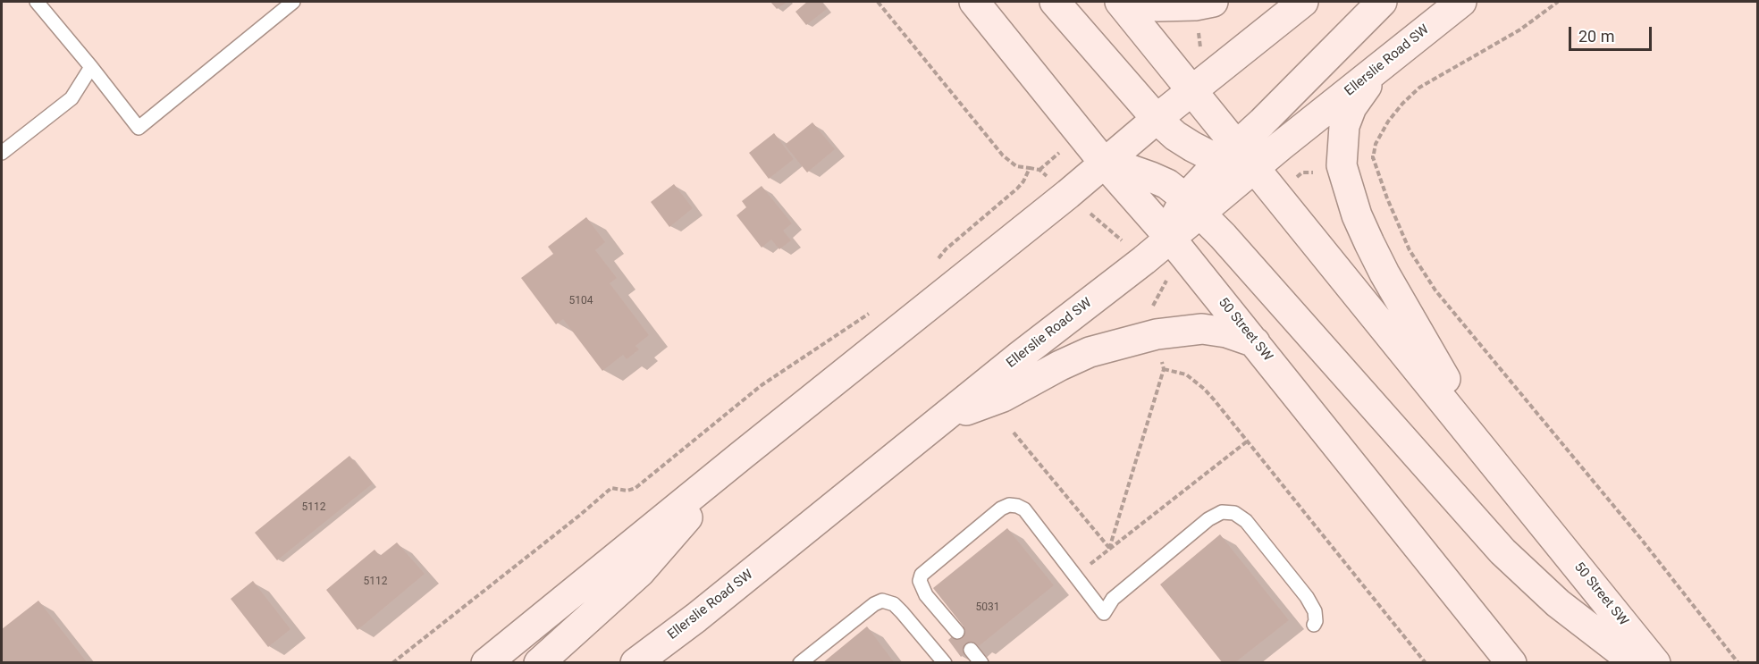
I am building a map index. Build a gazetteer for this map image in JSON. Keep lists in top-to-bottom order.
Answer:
{
  "streets": {
    "main road": ["Ellerslie Road SW", "50 Street SW"]
  },
  "crossings": [
    ["Ellerslie Road SW", "50 Street SW"]
  ],
  "house_numbers": [
    "5104",
    "5112",
    "5112",
    "5031"
  ],
  "scale_bar": "20 m"
}
